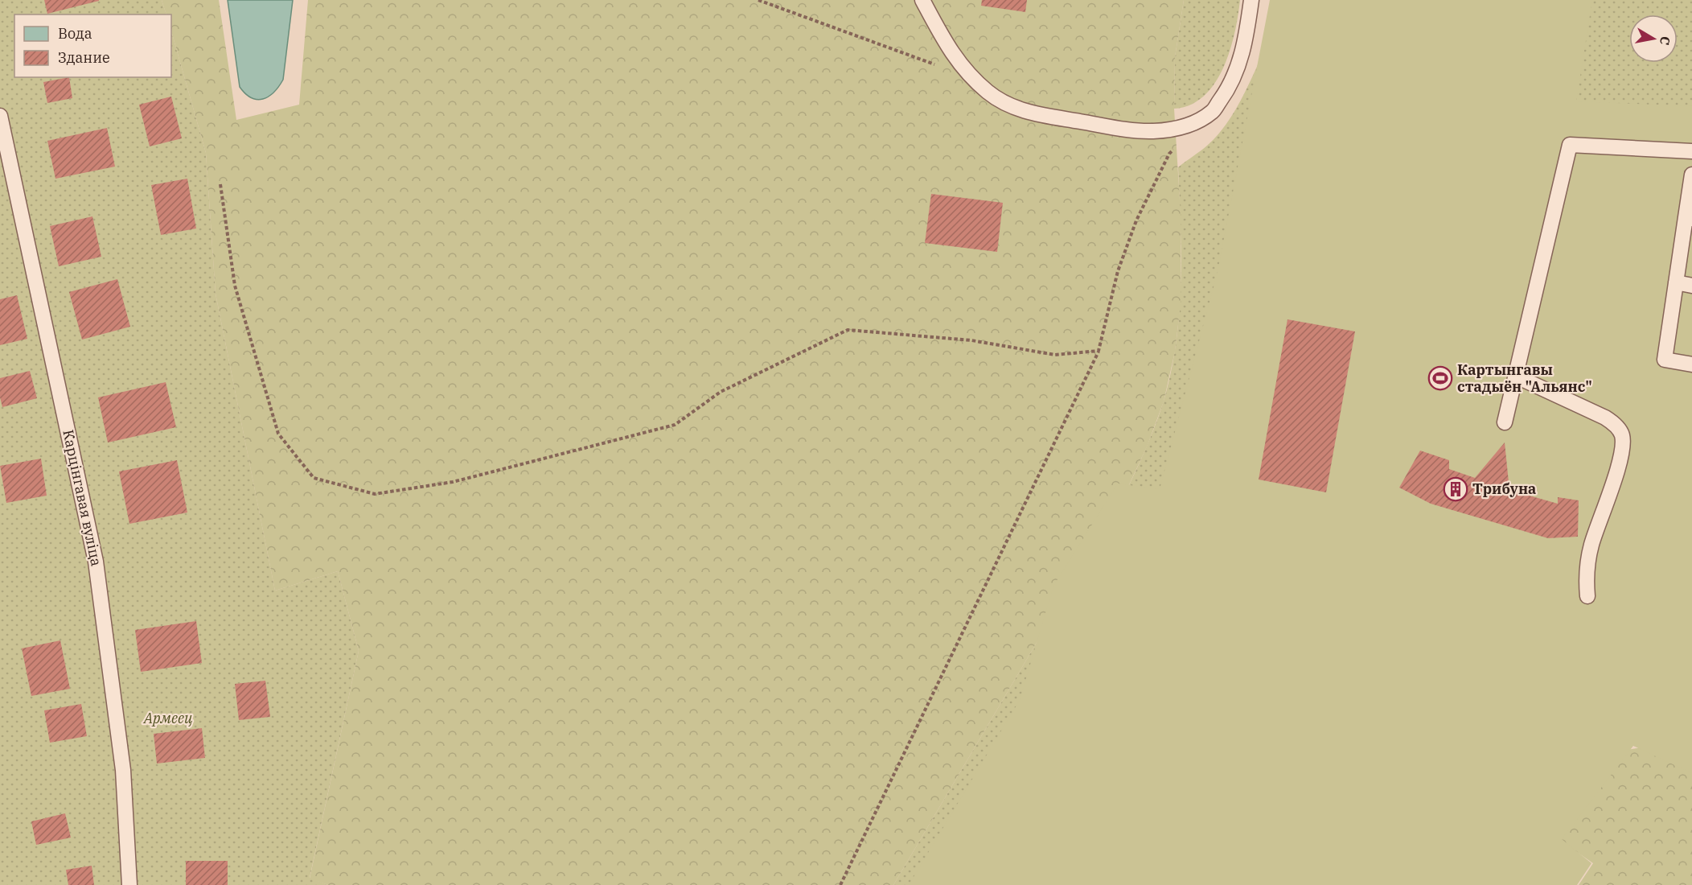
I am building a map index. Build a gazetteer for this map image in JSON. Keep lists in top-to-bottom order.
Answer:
{
  "streets": {
    "lane": ["Карцінгавая вуліца"]
  },
  "parks": ["Армеец"],
  "places": {
    "sports": ["Картынгавы стадыён \"Альянс\""],
    "building": ["Трибуна"]
  },
  "legend": ["Вода", "Здание"],
  "north": "right"
}
